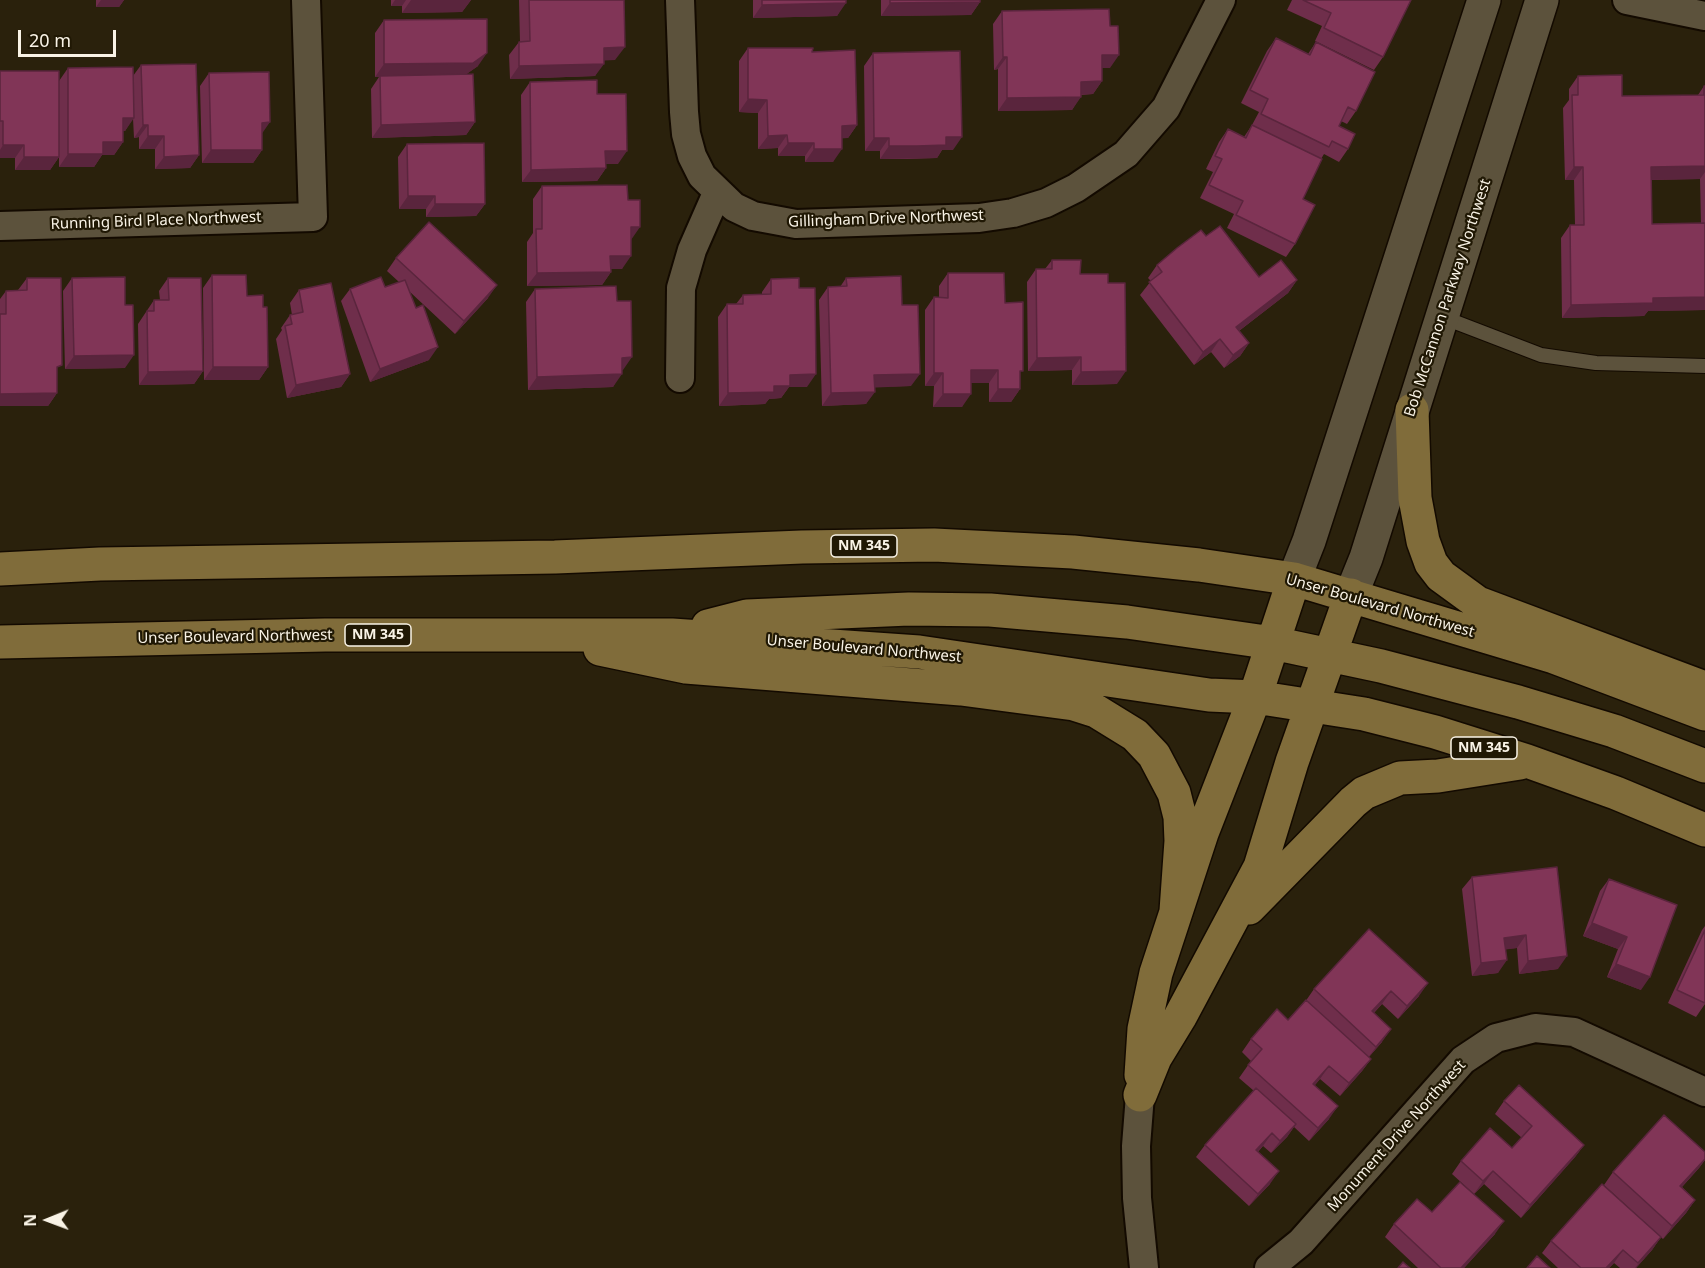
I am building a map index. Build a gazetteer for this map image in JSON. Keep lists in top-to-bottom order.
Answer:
{
  "streets": {
    "main road": ["NM 345", "Unser Boulevard Northwest"],
    "street": [
      "Gillingham Drive Northwest",
      "Running Bird Place Northwest",
      "Bob McCannon Parkway Northwest",
      "Monument Drive Northwest"
    ]
  },
  "crossings": [
    ["Bob McCannon Parkway Northwest", "Unser Boulevard Northwest"]
  ],
  "scale_bar": "20 m",
  "north": "left"
}
